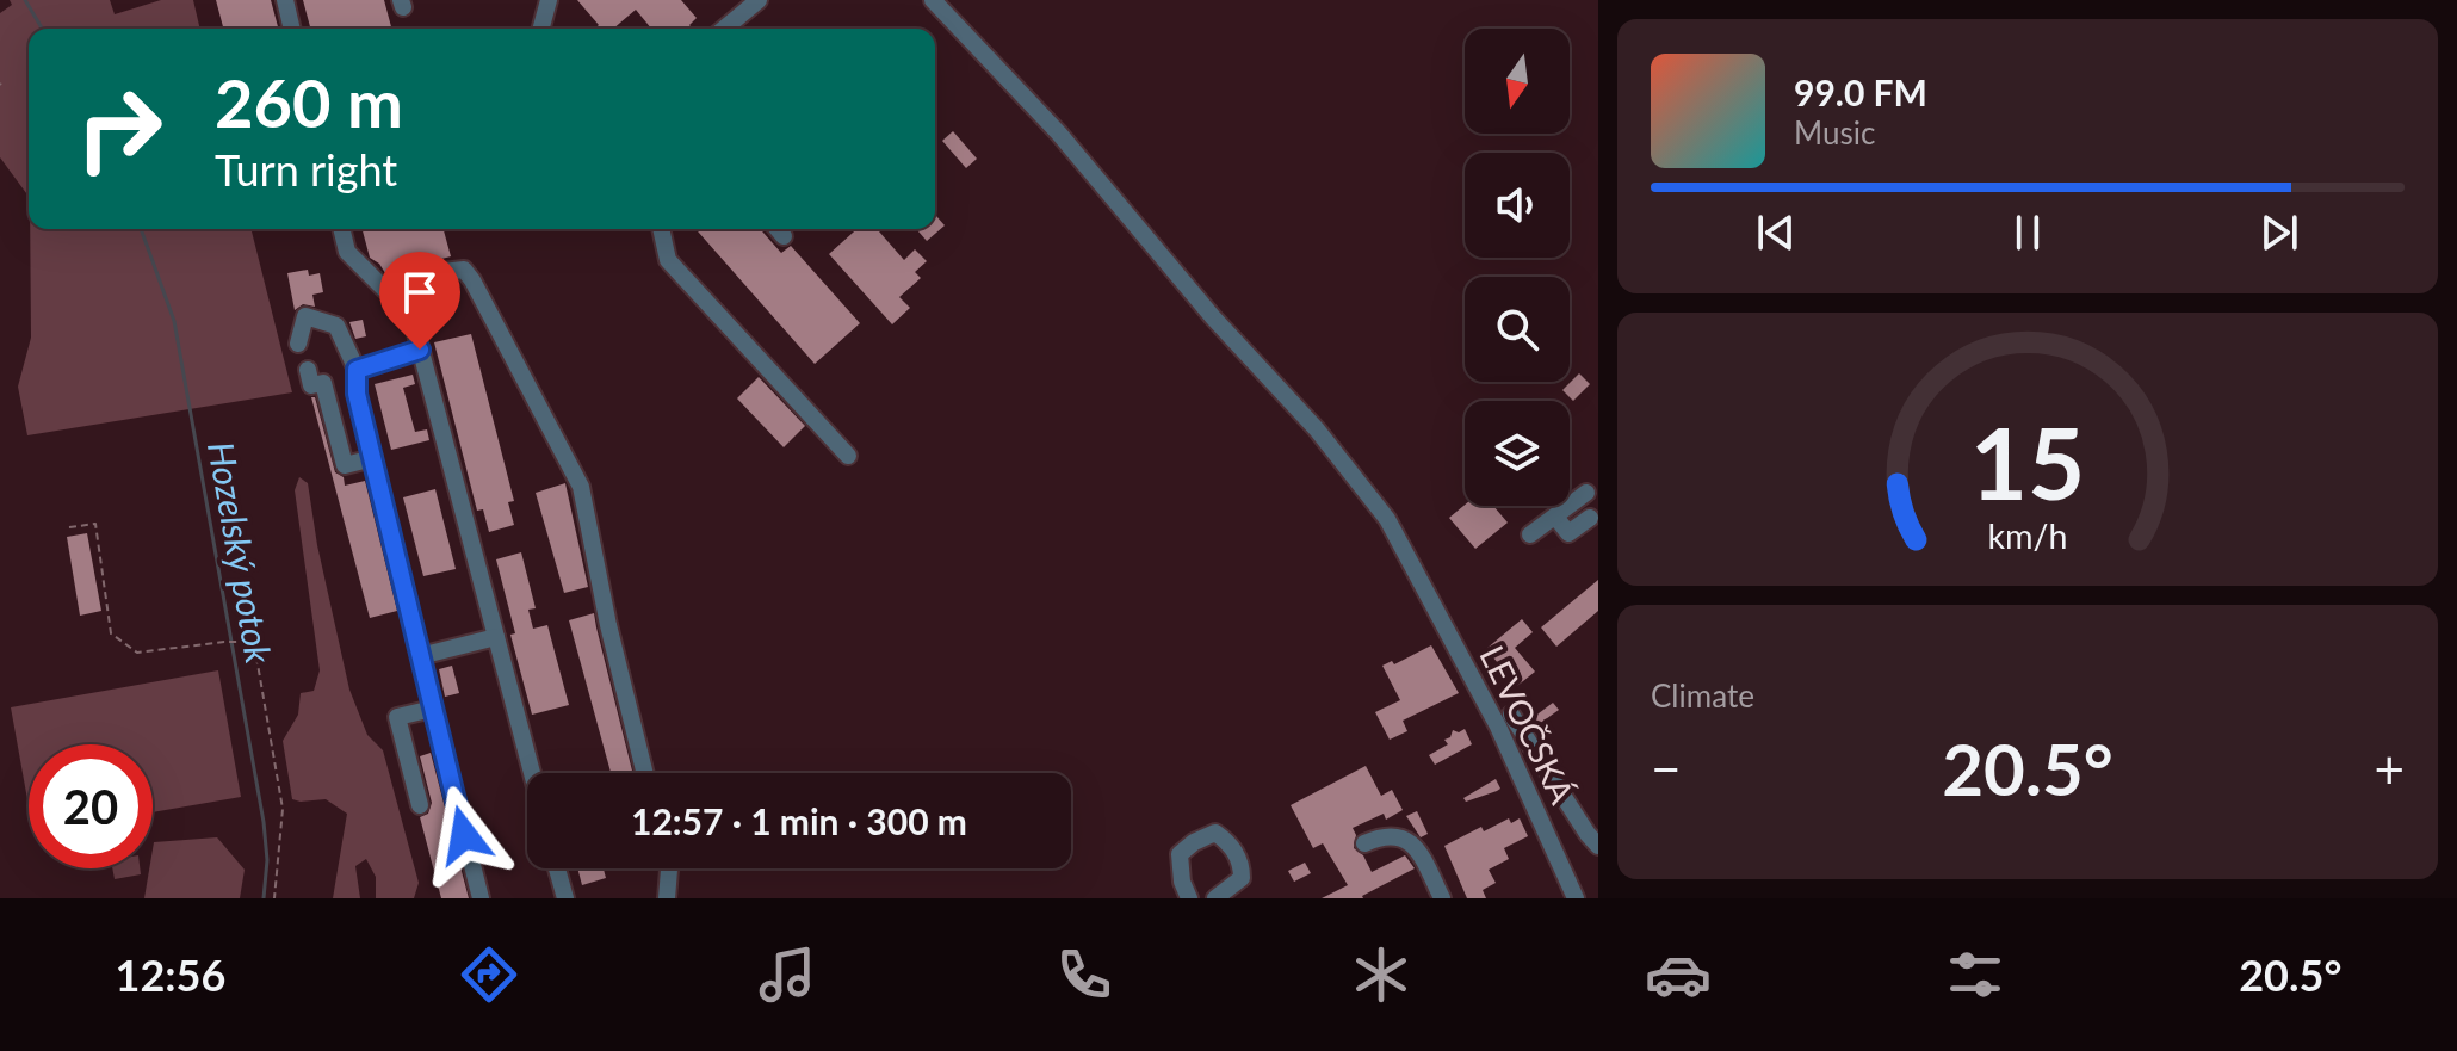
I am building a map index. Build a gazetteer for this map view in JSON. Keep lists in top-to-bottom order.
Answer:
{
  "streets": {
    "street": ["LEVOČSKÁ"]
  },
  "water": ["Hozelský potok"],
  "north": "bottom",
  "page": {
    "turn": ["260 m", "Turn right"],
    "song": ["99.0 FM", "Music"],
    "tile": "Climate",
    "heat": ["−", "20.5°", "+"],
    "limit": "20",
    "trip": "12:57 · 1 min · 300 m",
    "tabs": ["12:56", "20.5°"],
    "gauge": ["15", "km/h"]
  }
}
